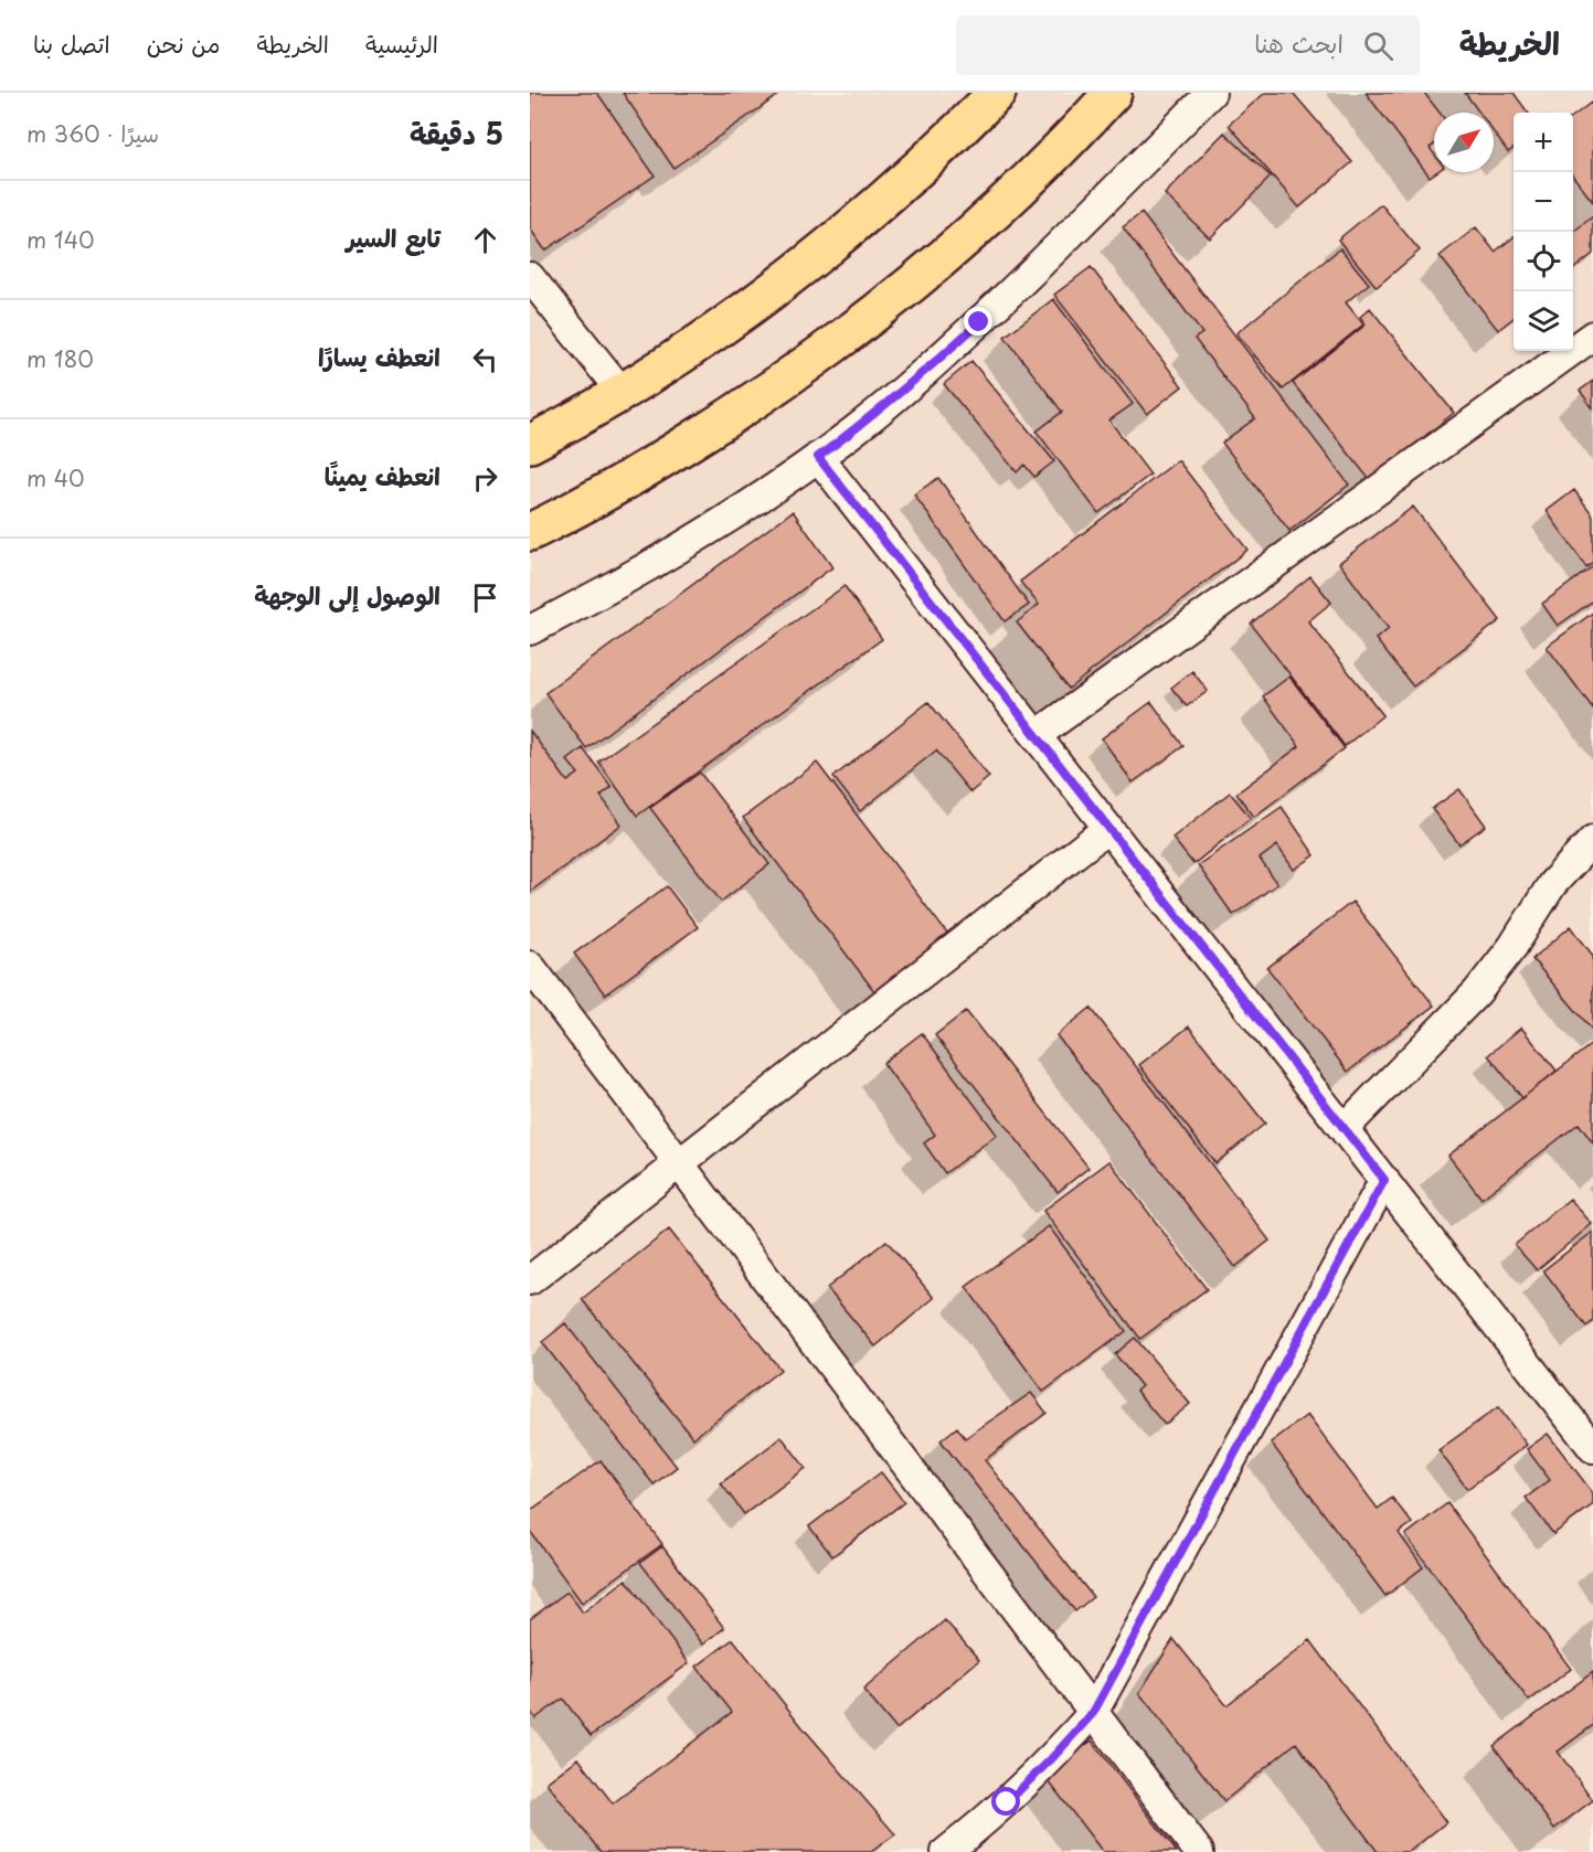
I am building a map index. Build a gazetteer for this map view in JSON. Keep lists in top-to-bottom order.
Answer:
{
  "north": "top right",
  "page": {
    "header": "الخريطة",
    "search": "ابحث هنا",
    "nav": [
      "الرئيسية",
      "الخريطة",
      "من نحن",
      "اتصل بنا"
    ],
    "heading": ["5 دقيقة", "سيرًا · 360 m"],
    "map_buttons": ["+", "−"],
    "list": [
      ["تابع السير", "140 m"],
      ["انعطف يسارًا", "180 m"],
      ["انعطف يمينًا", "40 m"],
      "الوصول إلى الوجهة"
    ]
  }
}
